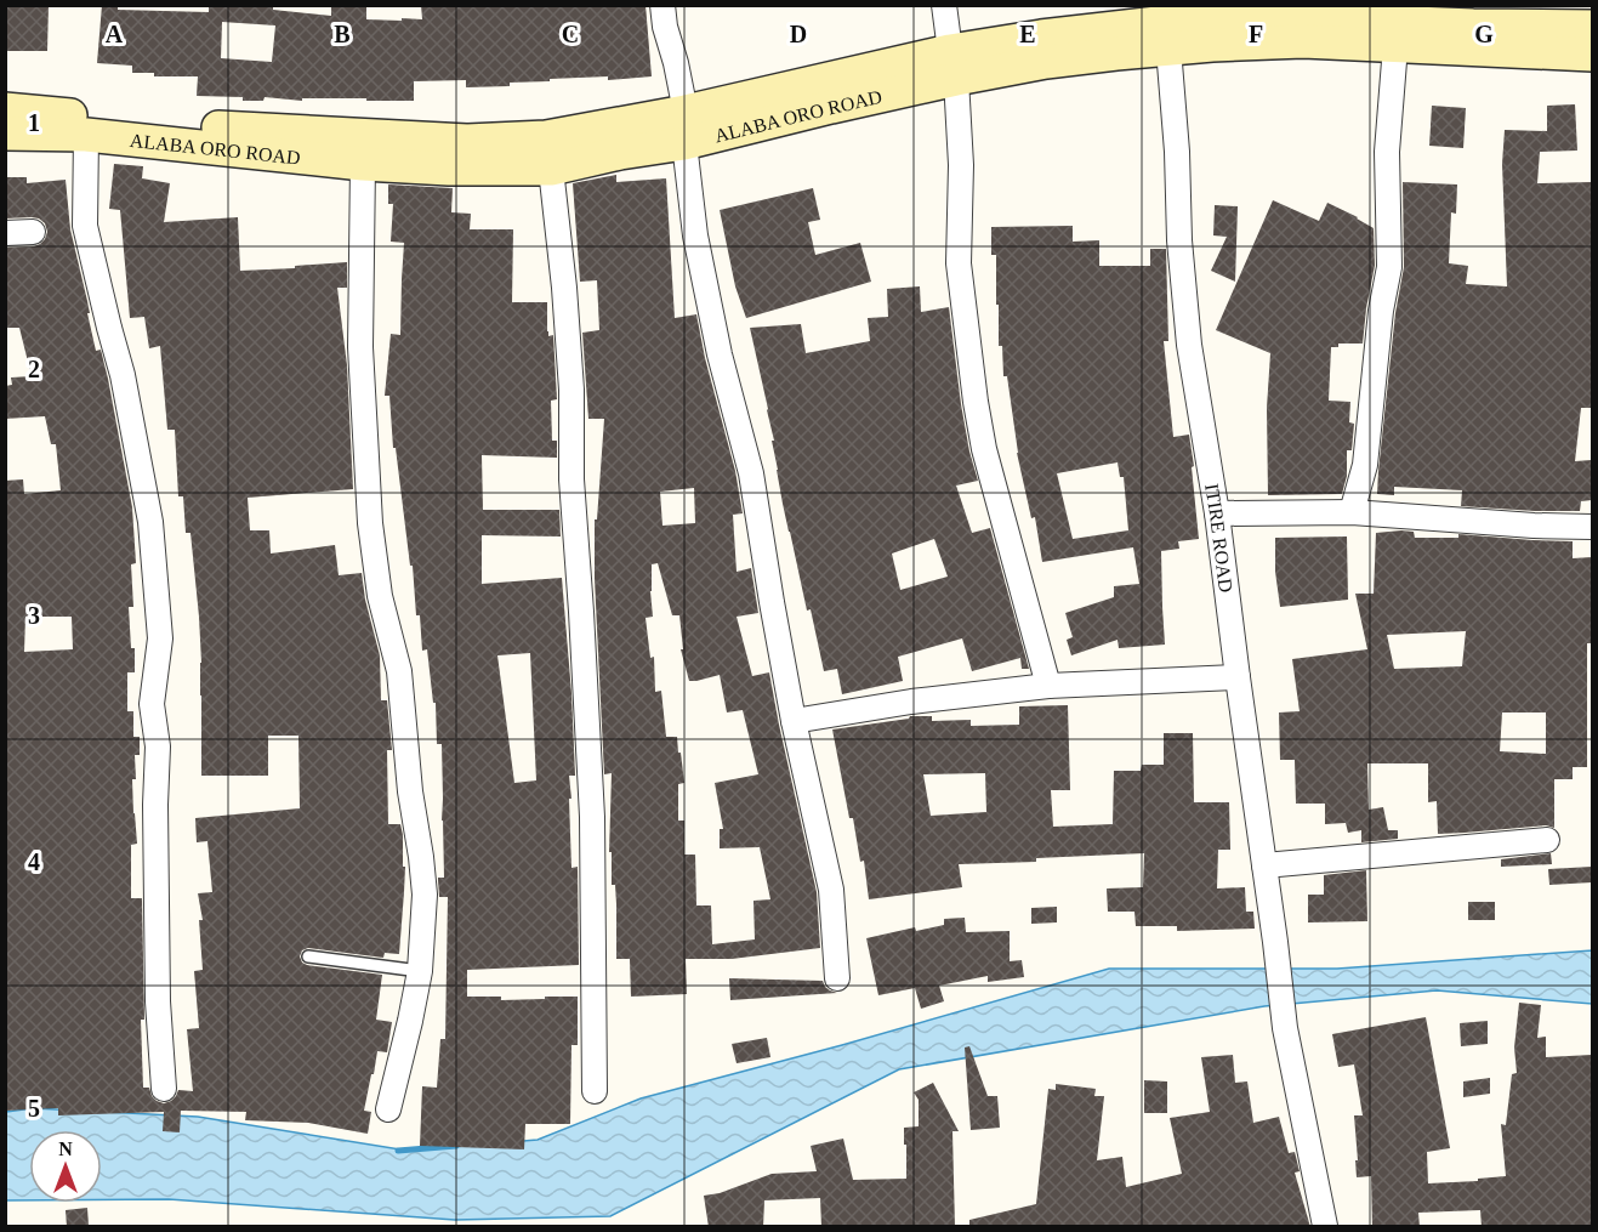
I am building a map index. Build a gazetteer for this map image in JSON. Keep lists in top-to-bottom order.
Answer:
{
  "streets": {
    "main road": ["ALABA ORO ROAD"],
    "street": ["ITIRE ROAD"]
  },
  "crossings": [
    ["ALABA ORO ROAD", "ITIRE ROAD"]
  ],
  "north": "top",
  "grid": {
    "columns": [
      "A",
      "B",
      "C",
      "D",
      "E",
      "F",
      "G"
    ],
    "rows": [
      "1",
      "2",
      "3",
      "4",
      "5"
    ]
  }
}
